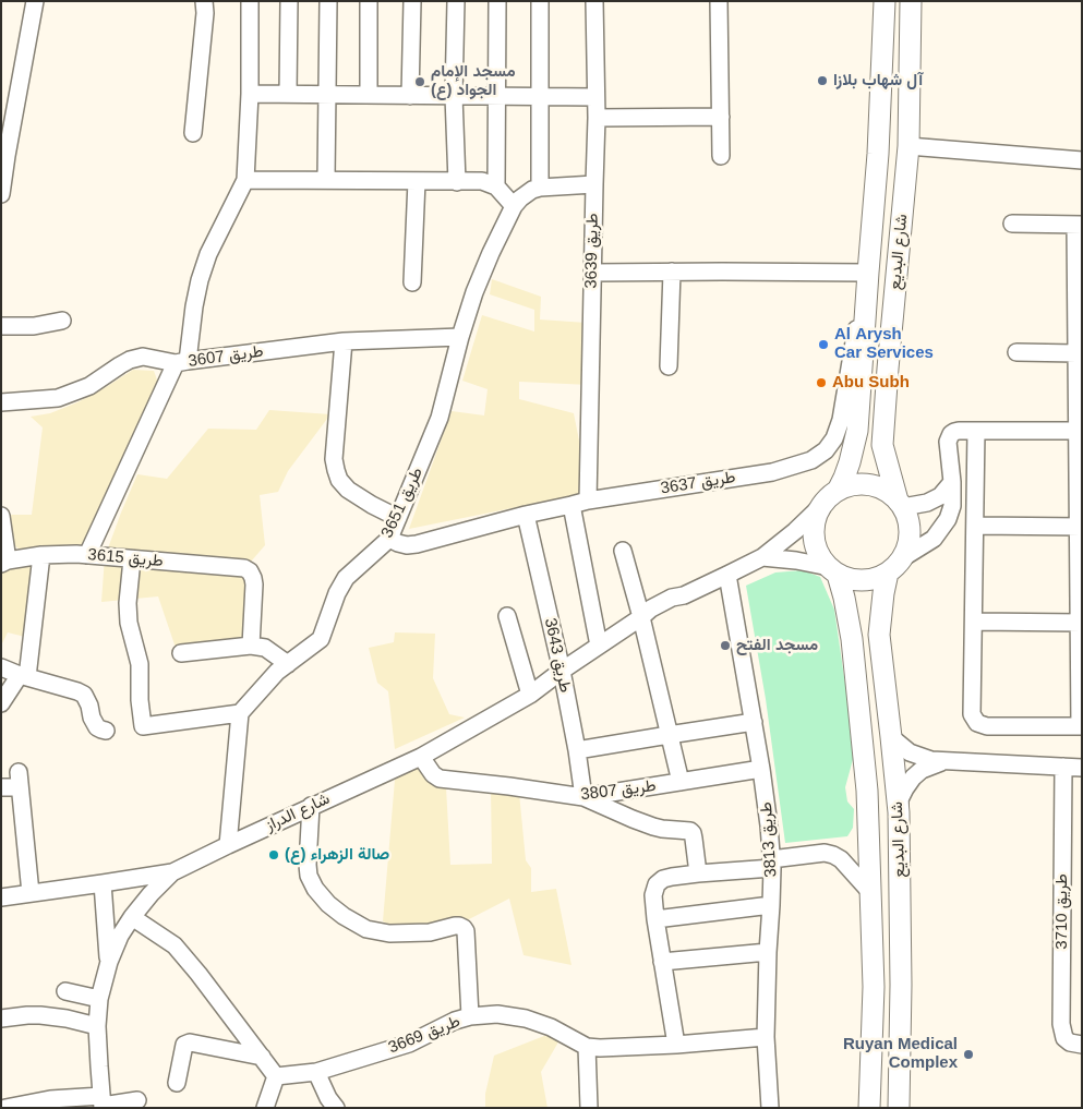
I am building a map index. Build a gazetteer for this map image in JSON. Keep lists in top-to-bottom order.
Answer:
{
  "streets": {
    "main road": ["شارع البديع"],
    "street": [
      "طريق 3639",
      "طريق 3607",
      "طريق 3637",
      "طريق 3651",
      "طريق 3615",
      "طريق 3643",
      "طريق 3807",
      "شارع الدراز",
      "طريق 3813",
      "طريق 3710",
      "طريق 3669"
    ]
  },
  "crossings": [
    ["طريق 3639", "طريق 3637"],
    ["طريق 3639", "طريق 3651"],
    ["طريق 3639", "شارع الدراز"],
    ["شارع البديع", "طريق 3637"],
    ["شارع البديع", "شارع الدراز"],
    ["طريق 3607", "طريق 3651"],
    ["طريق 3637", "طريق 3651"],
    ["طريق 3637", "طريق 3643"],
    ["طريق 3643", "طريق 3807"],
    ["طريق 3643", "شارع الدراز"],
    ["طريق 3807", "شارع الدراز"],
    ["طريق 3807", "طريق 3813"],
    ["شارع الدراز", "طريق 3813"],
    ["طريق 3813", "طريق 3669"]
  ],
  "places": [
    "آل شهاب بلازا",
    "مسجد الإمام الجواد (ع)",
    "Al Arysh Car Services",
    "Abu Subh",
    "مسجد الفتح",
    "(ع) صالة الزهراء",
    "Ruyan Medical Complex"
  ]
}
